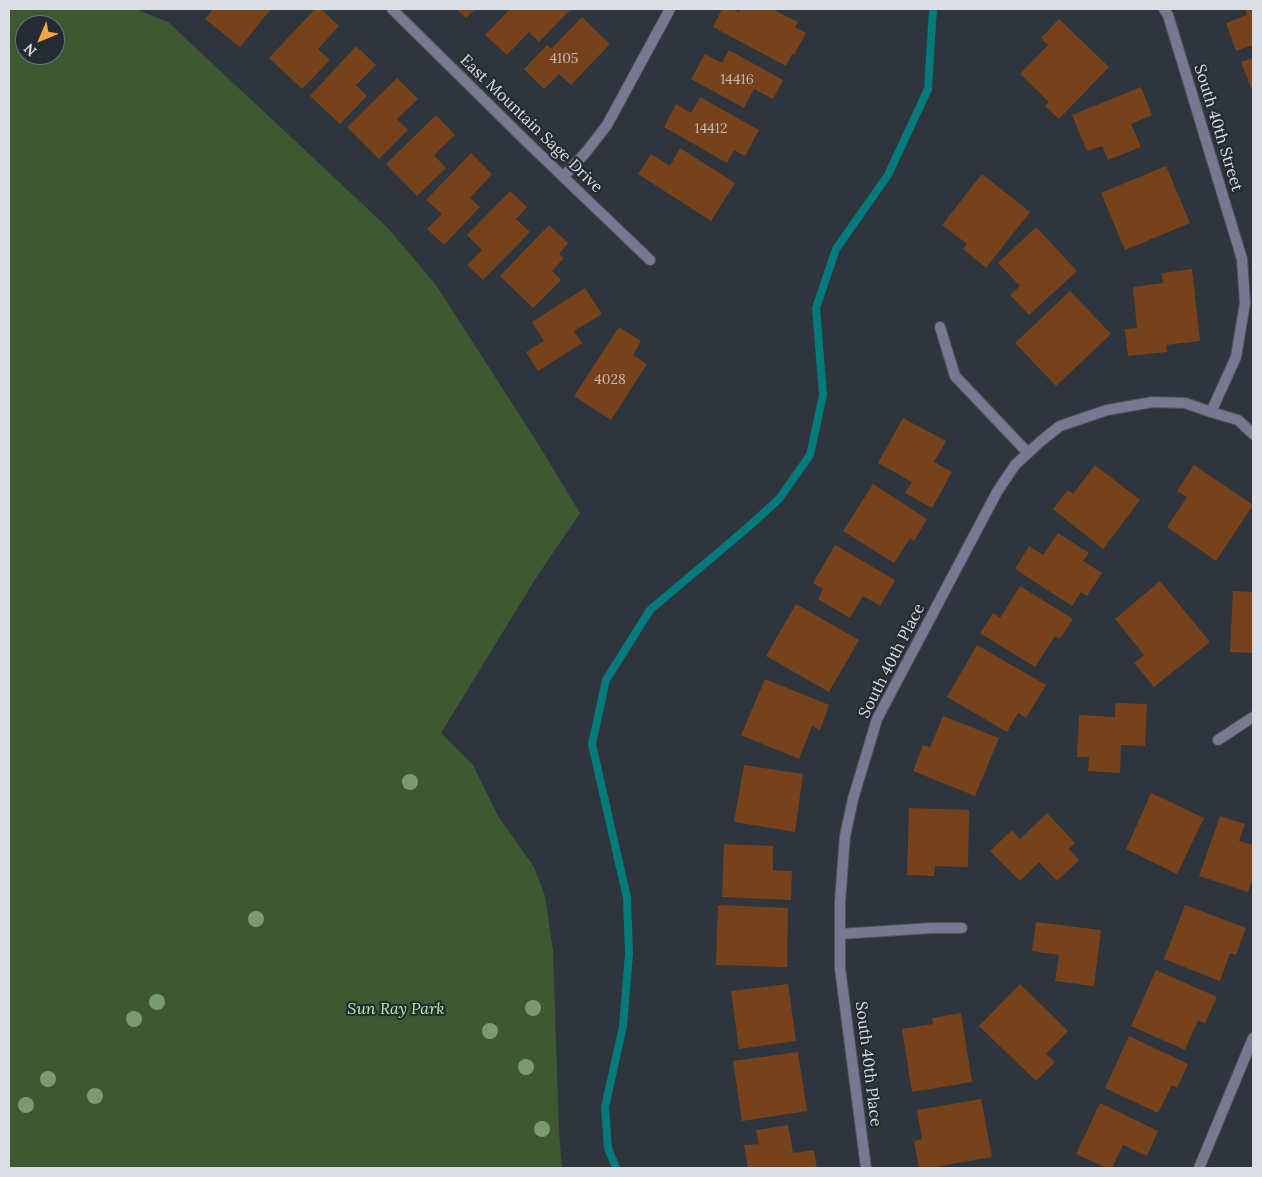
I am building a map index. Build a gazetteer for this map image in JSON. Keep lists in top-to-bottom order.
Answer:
{
  "streets": {
    "street": ["East Mountain Sage Drive", "South 40th Street", "South 40th Place"]
  },
  "crossings": [
    ["South 40th Street", "South 40th Place"]
  ],
  "parks": ["Sun Ray Park"],
  "house_numbers": [
    "4105",
    "14416",
    "14412",
    "4028"
  ],
  "north": "bottom left"
}
